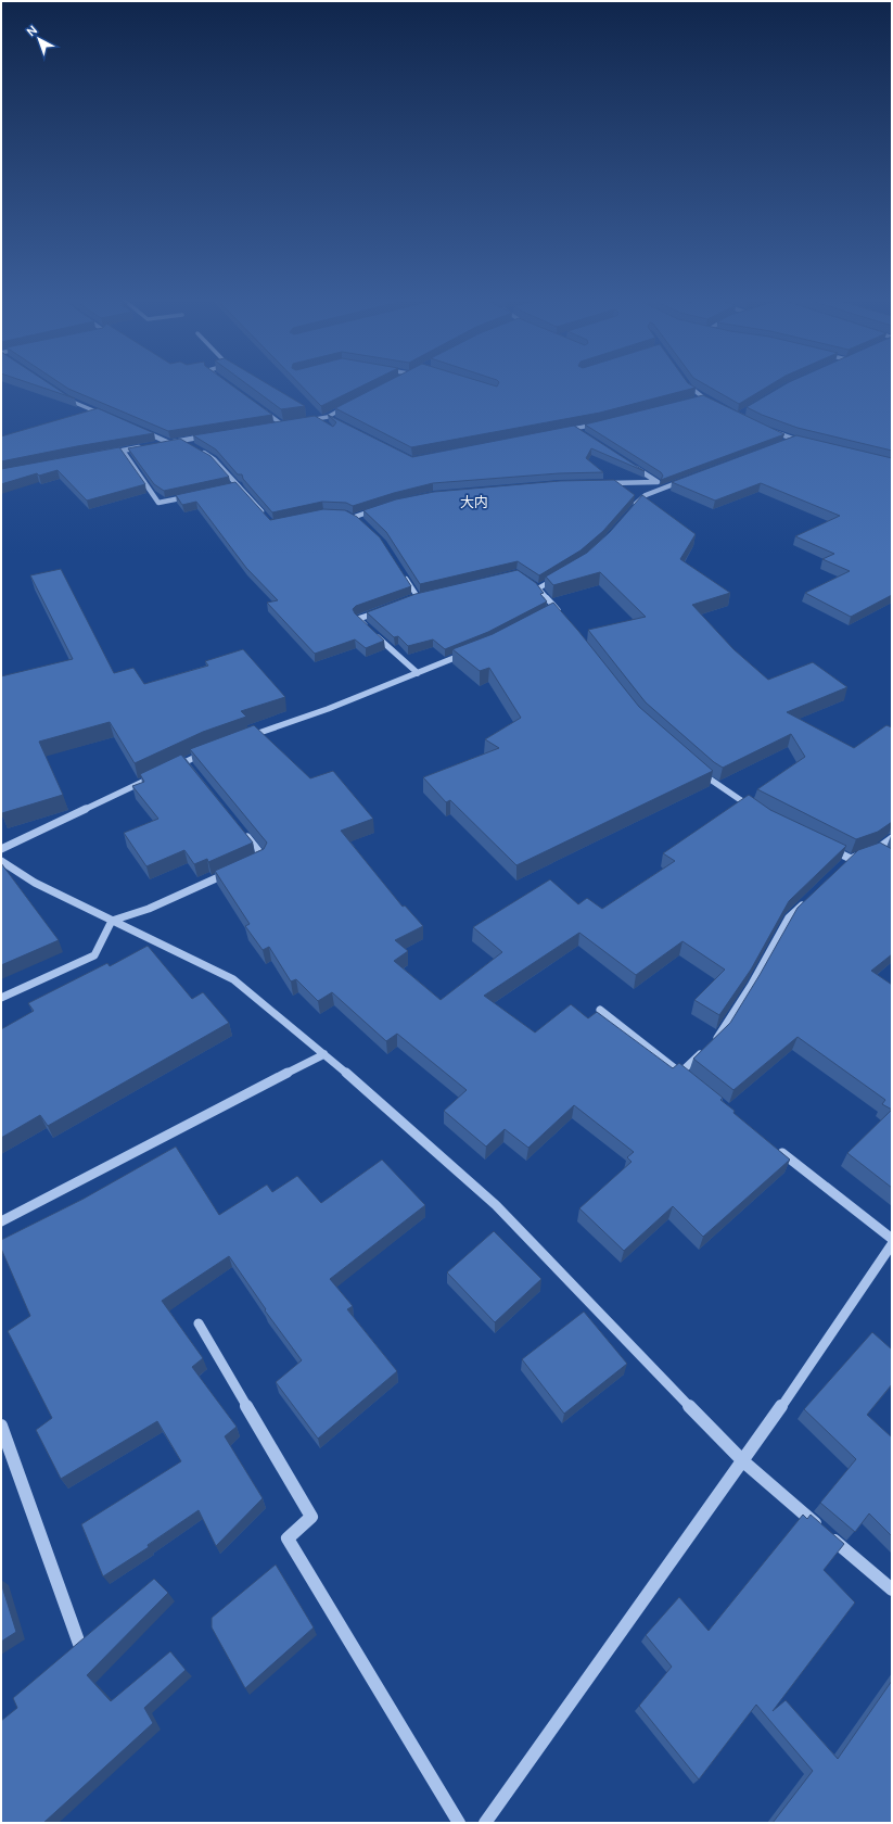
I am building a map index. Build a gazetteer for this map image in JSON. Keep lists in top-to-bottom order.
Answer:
{
  "districts": ["大内"],
  "north": "top left"
}
